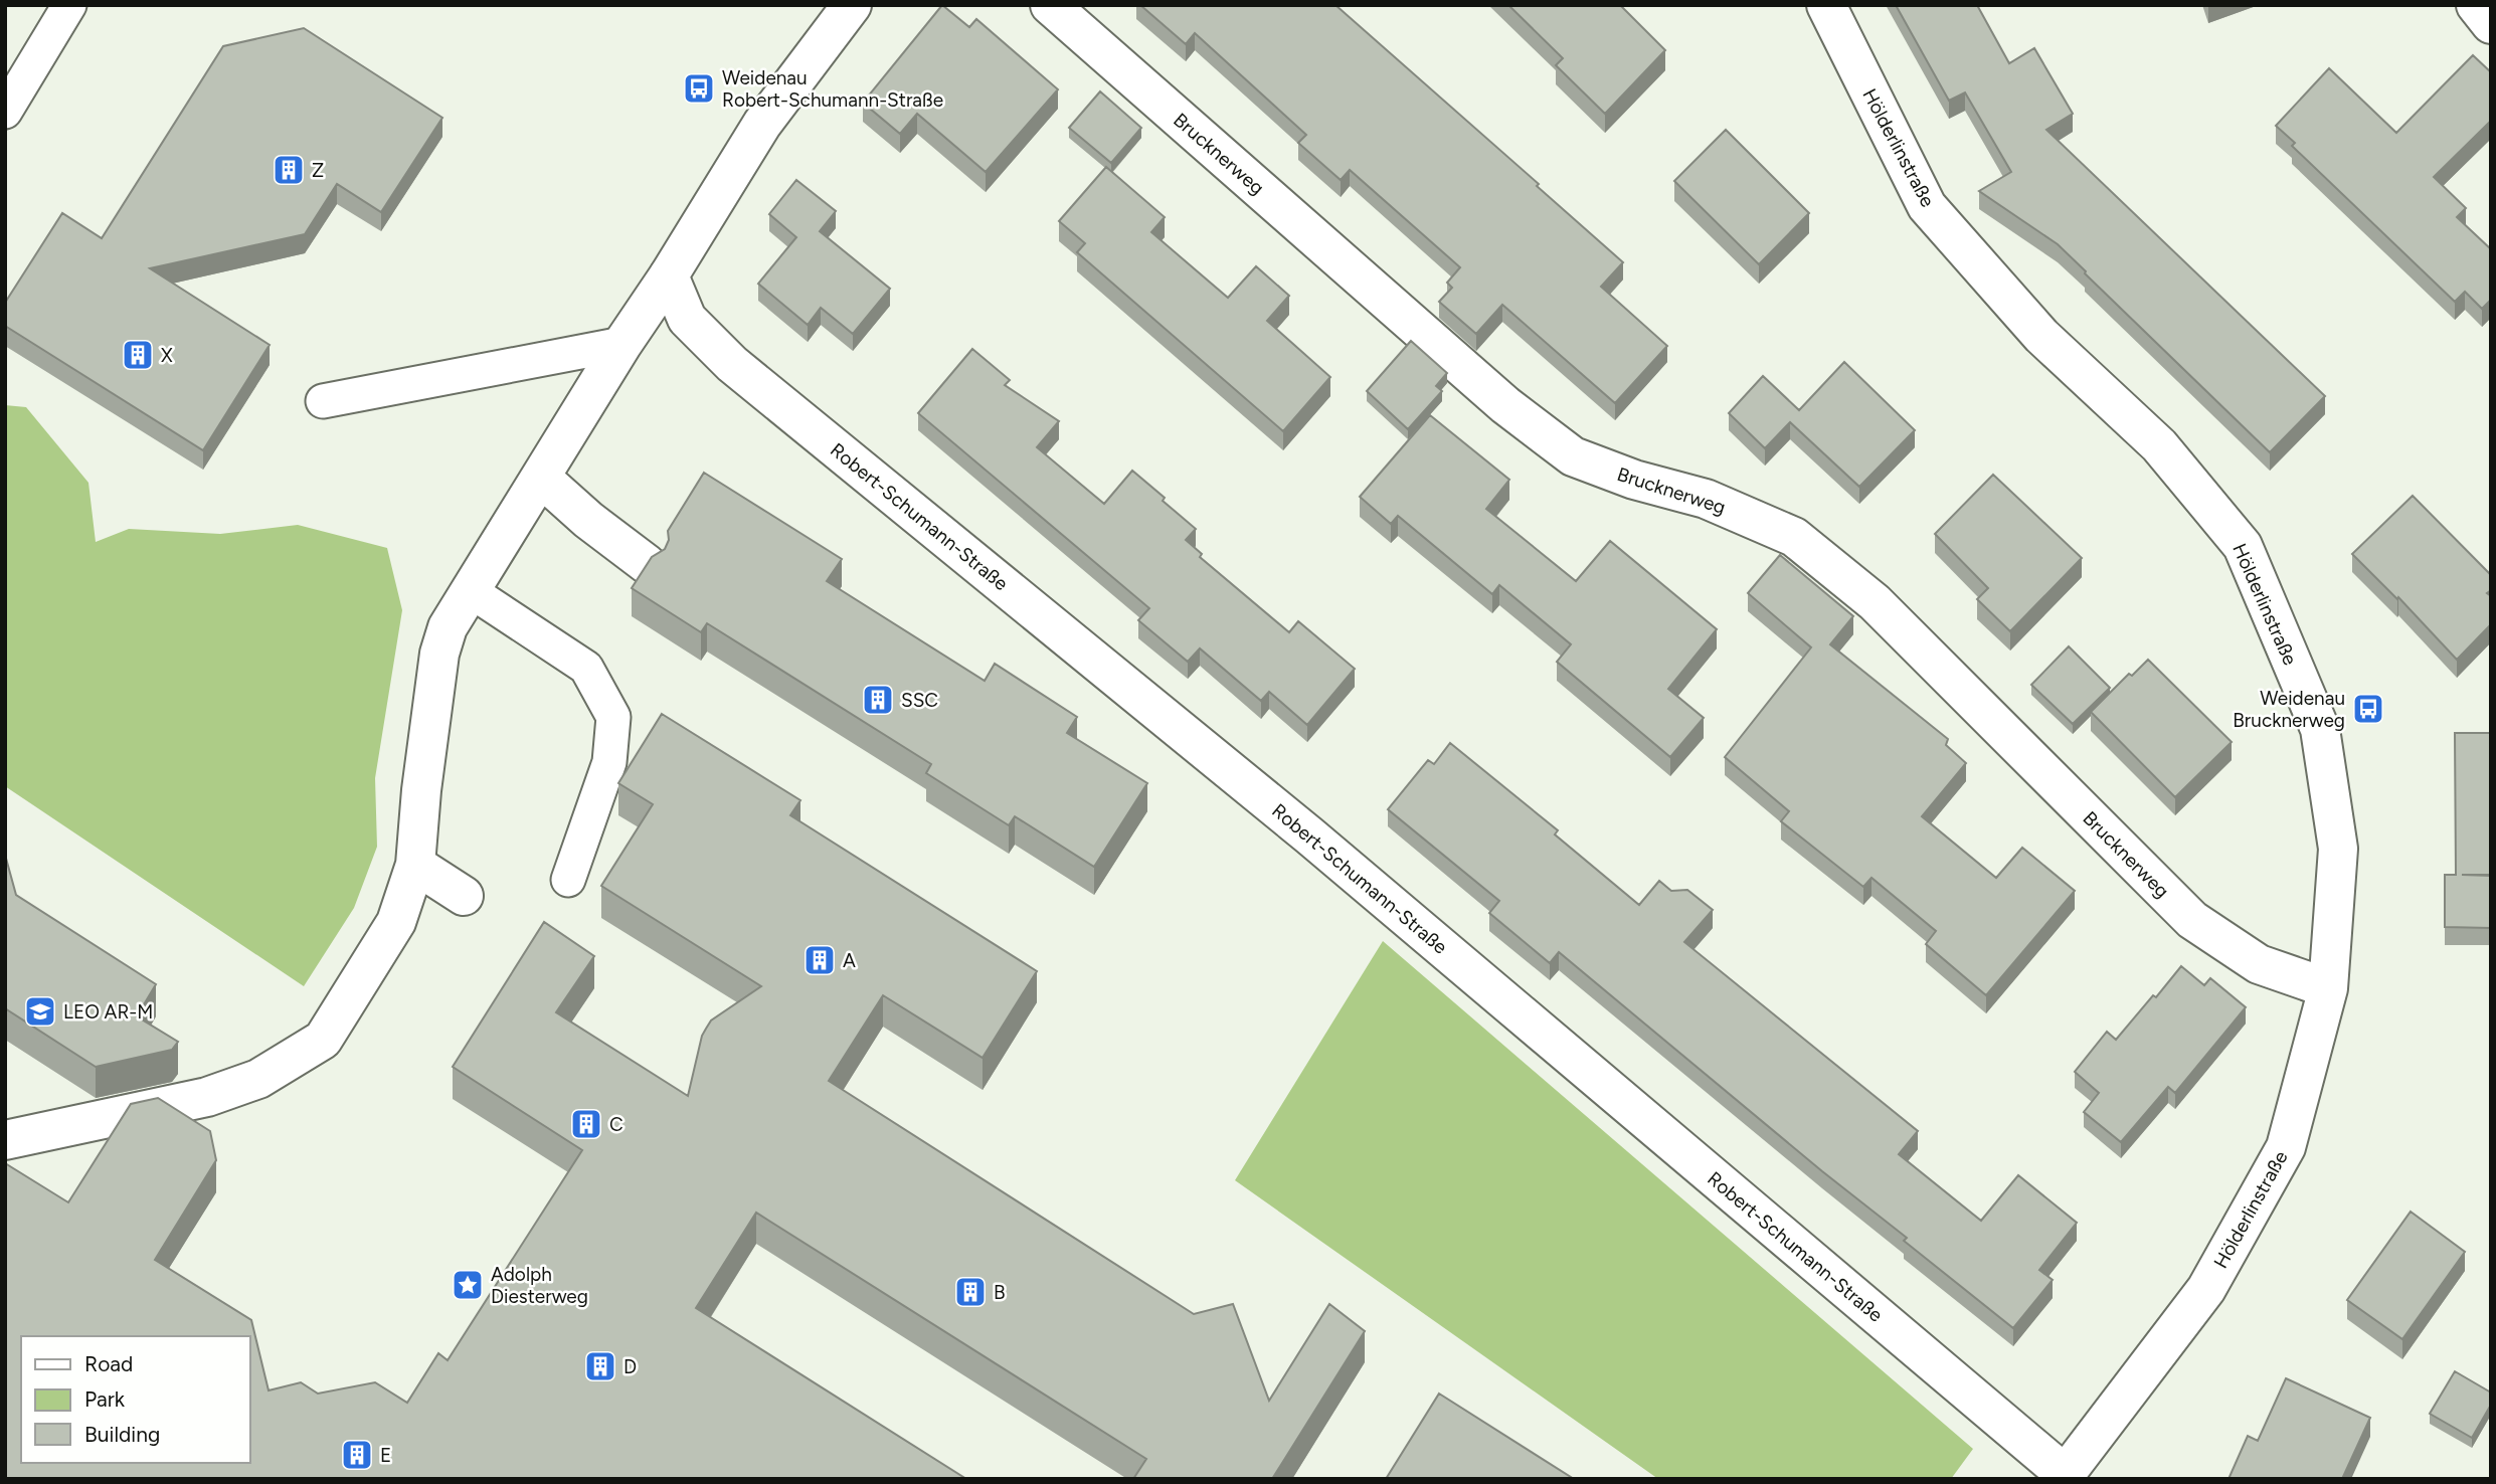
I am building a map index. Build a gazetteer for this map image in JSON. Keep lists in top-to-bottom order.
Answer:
{
  "streets": {
    "street": ["Hölderlinstraße", "Brucknerweg", "Robert-Schumann-Straße"]
  },
  "crossings": [
    ["Hölderlinstraße", "Brucknerweg"],
    ["Hölderlinstraße", "Robert-Schumann-Straße"]
  ],
  "places": {
    "bus stop": ["Weidenau Robert-Schumann-Straße", "Weidenau Brucknerweg"],
    "building": [
      "Z",
      "X",
      "SSC",
      "A",
      "C",
      "B",
      "D",
      "E"
    ],
    "school or university": ["LEO AR-M"],
    "place": ["Adolph Diesterweg"]
  },
  "legend": ["Road", "Park", "Building"]
}
